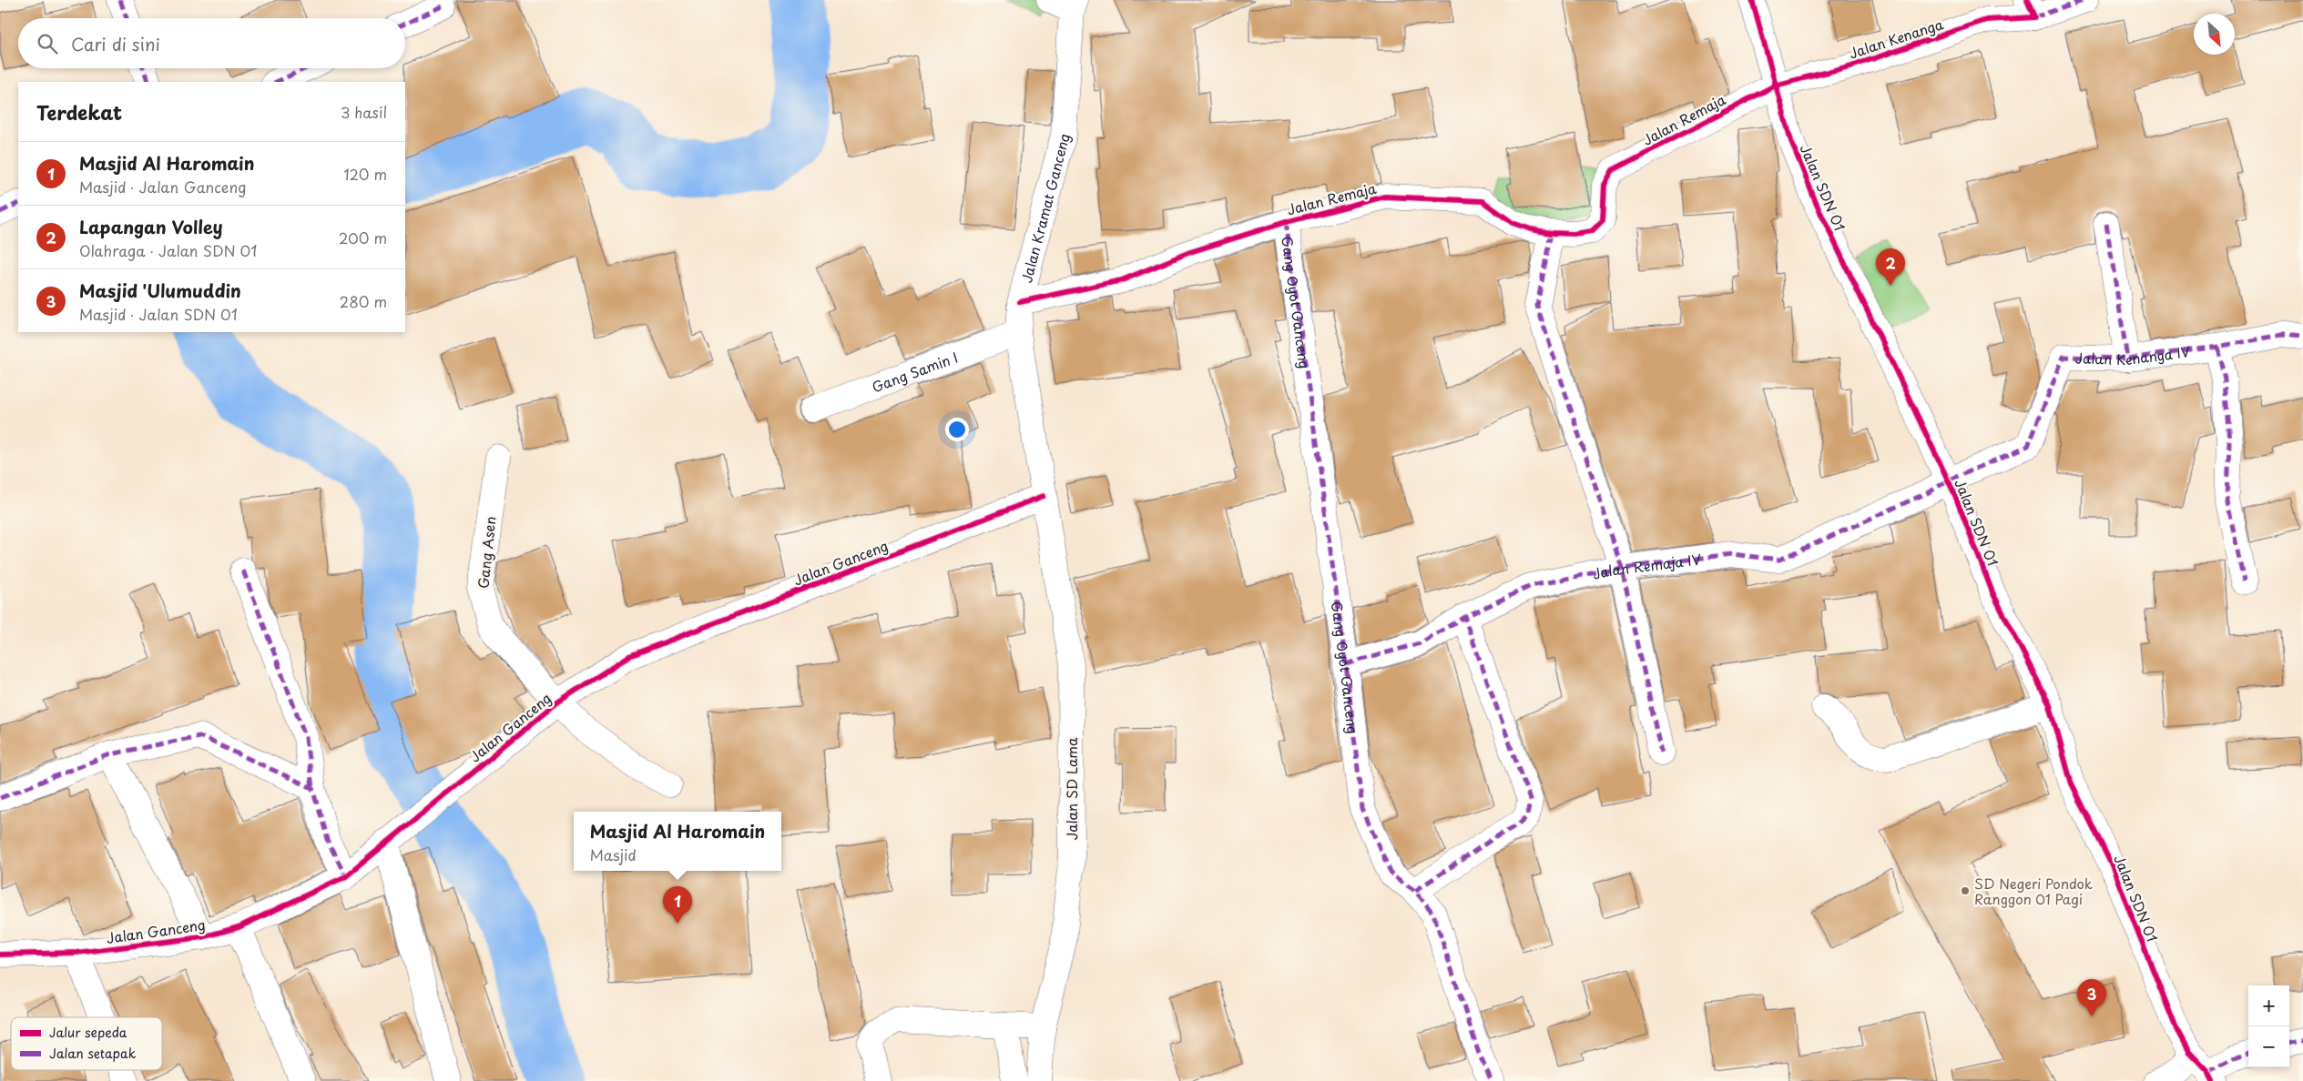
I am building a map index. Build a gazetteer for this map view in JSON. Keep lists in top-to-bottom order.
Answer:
{
  "streets": {
    "street": [
      "Jalan Kenanga",
      "Jalan Remaja",
      "Jalan SDN 01",
      "Jalan Kramat Ganceng",
      "Gang Oyot Ganceng",
      "Jalan Kenanga IV",
      "Gang Samin I",
      "Gang Asen",
      "Jalan Ganceng",
      "Jalan Remaja IV",
      "Jalan SD Lama"
    ]
  },
  "crossings": [
    ["Jalan Kenanga", "Jalan Remaja"],
    ["Jalan Kenanga", "Jalan SDN 01"],
    ["Jalan Remaja", "Jalan SDN 01"],
    ["Jalan Remaja", "Jalan Kramat Ganceng"],
    ["Jalan Remaja", "Gang Oyot Ganceng"],
    ["Jalan SDN 01", "Jalan Kenanga IV"],
    ["Jalan SDN 01", "Jalan Remaja IV"],
    ["Jalan Kramat Ganceng", "Gang Samin I"],
    ["Jalan Kramat Ganceng", "Jalan Ganceng"],
    ["Jalan Kramat Ganceng", "Jalan SD Lama"],
    ["Gang Oyot Ganceng", "Jalan Remaja IV"],
    ["Jalan Kenanga IV", "Jalan Remaja IV"],
    ["Gang Asen", "Jalan Ganceng"],
    ["Jalan Ganceng", "Jalan SD Lama"]
  ],
  "places": ["SD Negeri Pondok Ranggon 01 Pagi"],
  "legend": ["Jalur sepeda", "Jalan setapak"],
  "north": "bottom right",
  "page": {
    "search": "Cari di sini",
    "heading": ["Terdekat", "3 hasil"],
    "list": [
      {
        "mark": "1",
        "name": "Masjid Al Haromain",
        "note": "Masjid · Jalan Ganceng",
        "value": "120 m"
      },
      {
        "mark": "2",
        "name": "Lapangan Volley",
        "note": "Olahraga · Jalan SDN 01",
        "value": "200 m"
      },
      {
        "mark": "3",
        "name": "Masjid 'Ulumuddin",
        "note": "Masjid · Jalan SDN 01",
        "value": "280 m"
      }
    ],
    "pins": ["2", "1", "3"],
    "popup": ["Masjid Al Haromain", "Masjid"],
    "map_buttons": ["+", "−"]
  }
}
